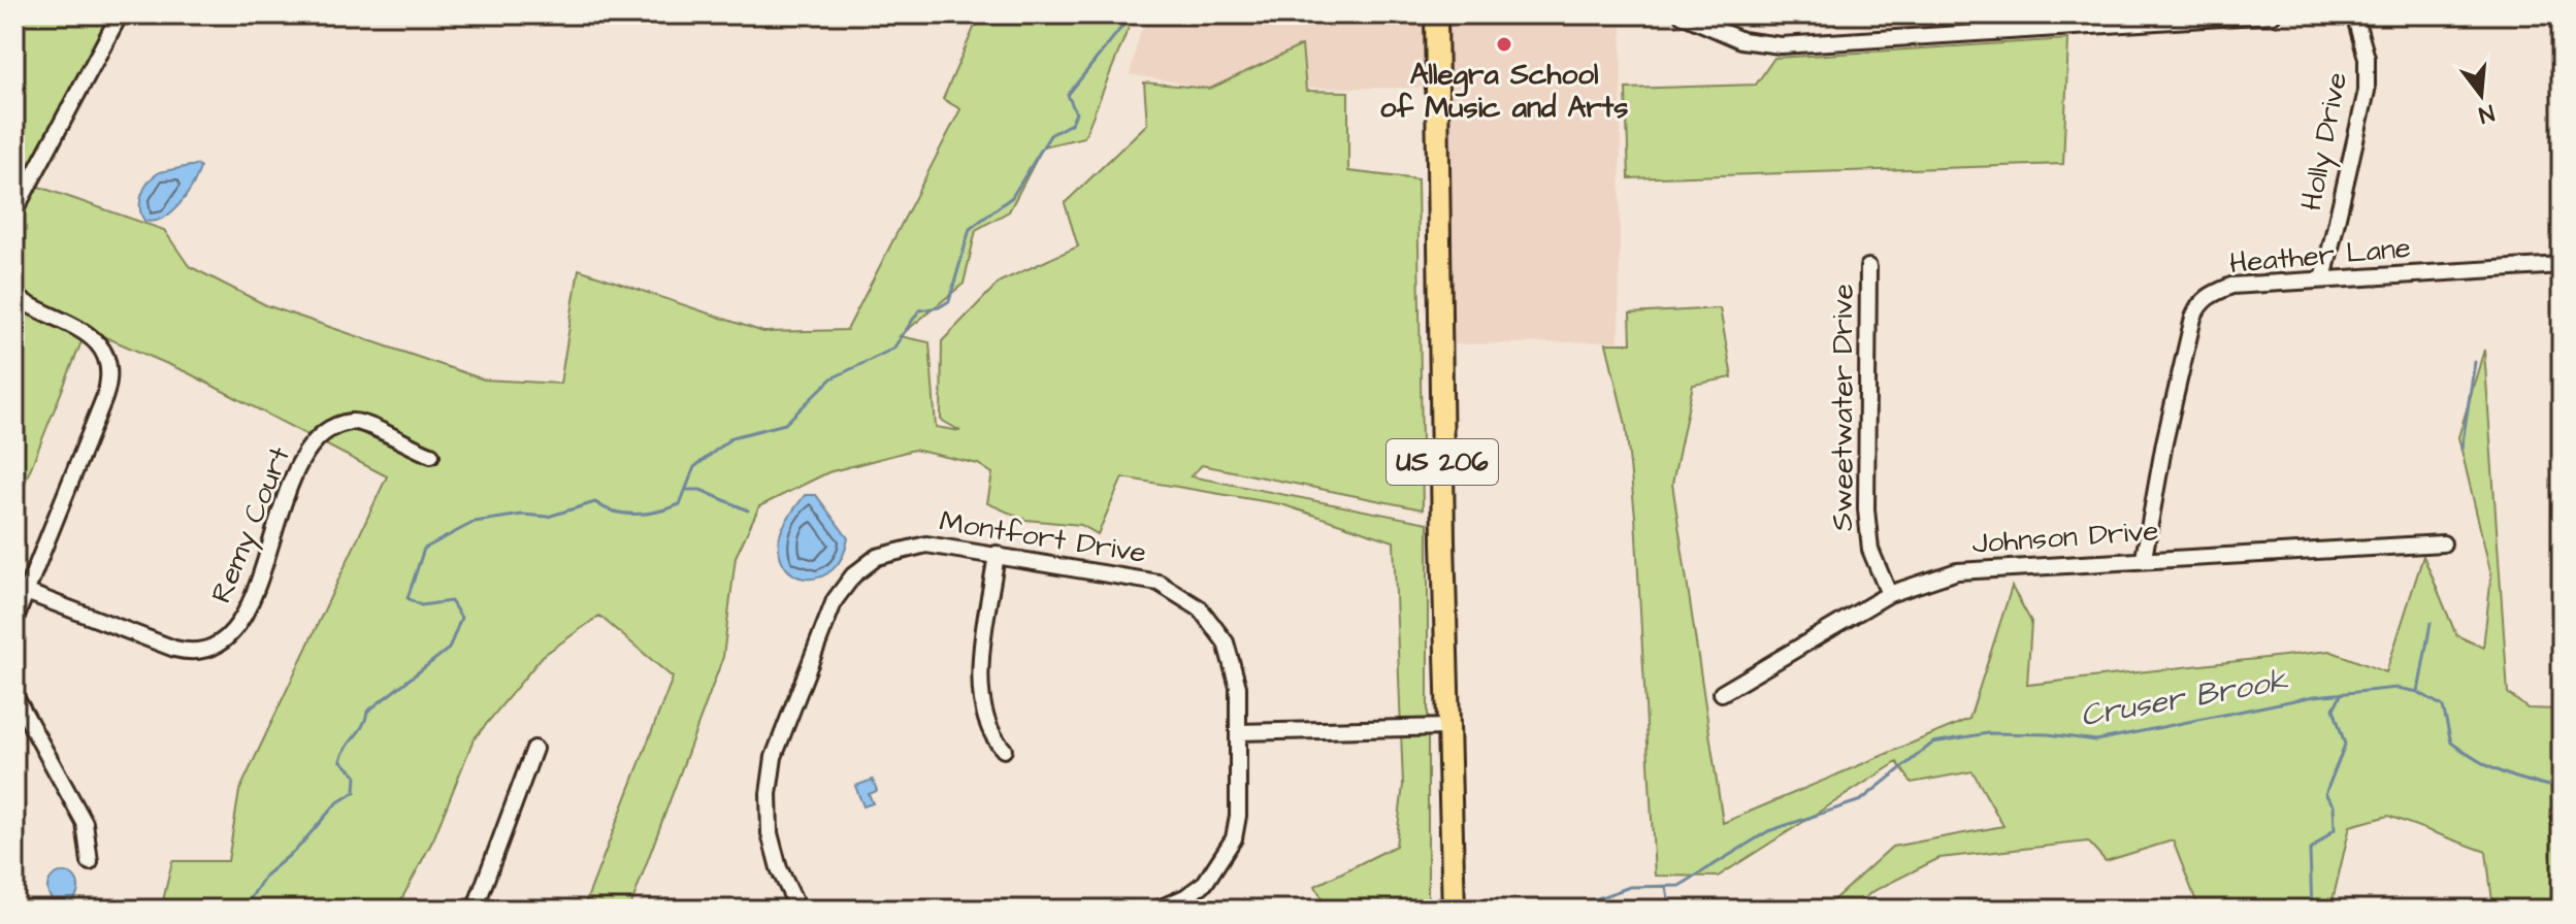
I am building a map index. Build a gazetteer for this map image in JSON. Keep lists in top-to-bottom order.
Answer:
{
  "streets": {
    "highway": ["US 206"],
    "street": [
      "Holly Drive",
      "Heather Lane",
      "Sweetwater Drive",
      "Remy Court",
      "Montfort Drive",
      "Johnson Drive"
    ]
  },
  "crossings": [
    ["Holly Drive", "Heather Lane"],
    ["Heather Lane", "Johnson Drive"],
    ["Sweetwater Drive", "Johnson Drive"]
  ],
  "water": ["Cruser Brook"],
  "places": ["Allegra School of Music and Arts"],
  "north": "bottom"
}
